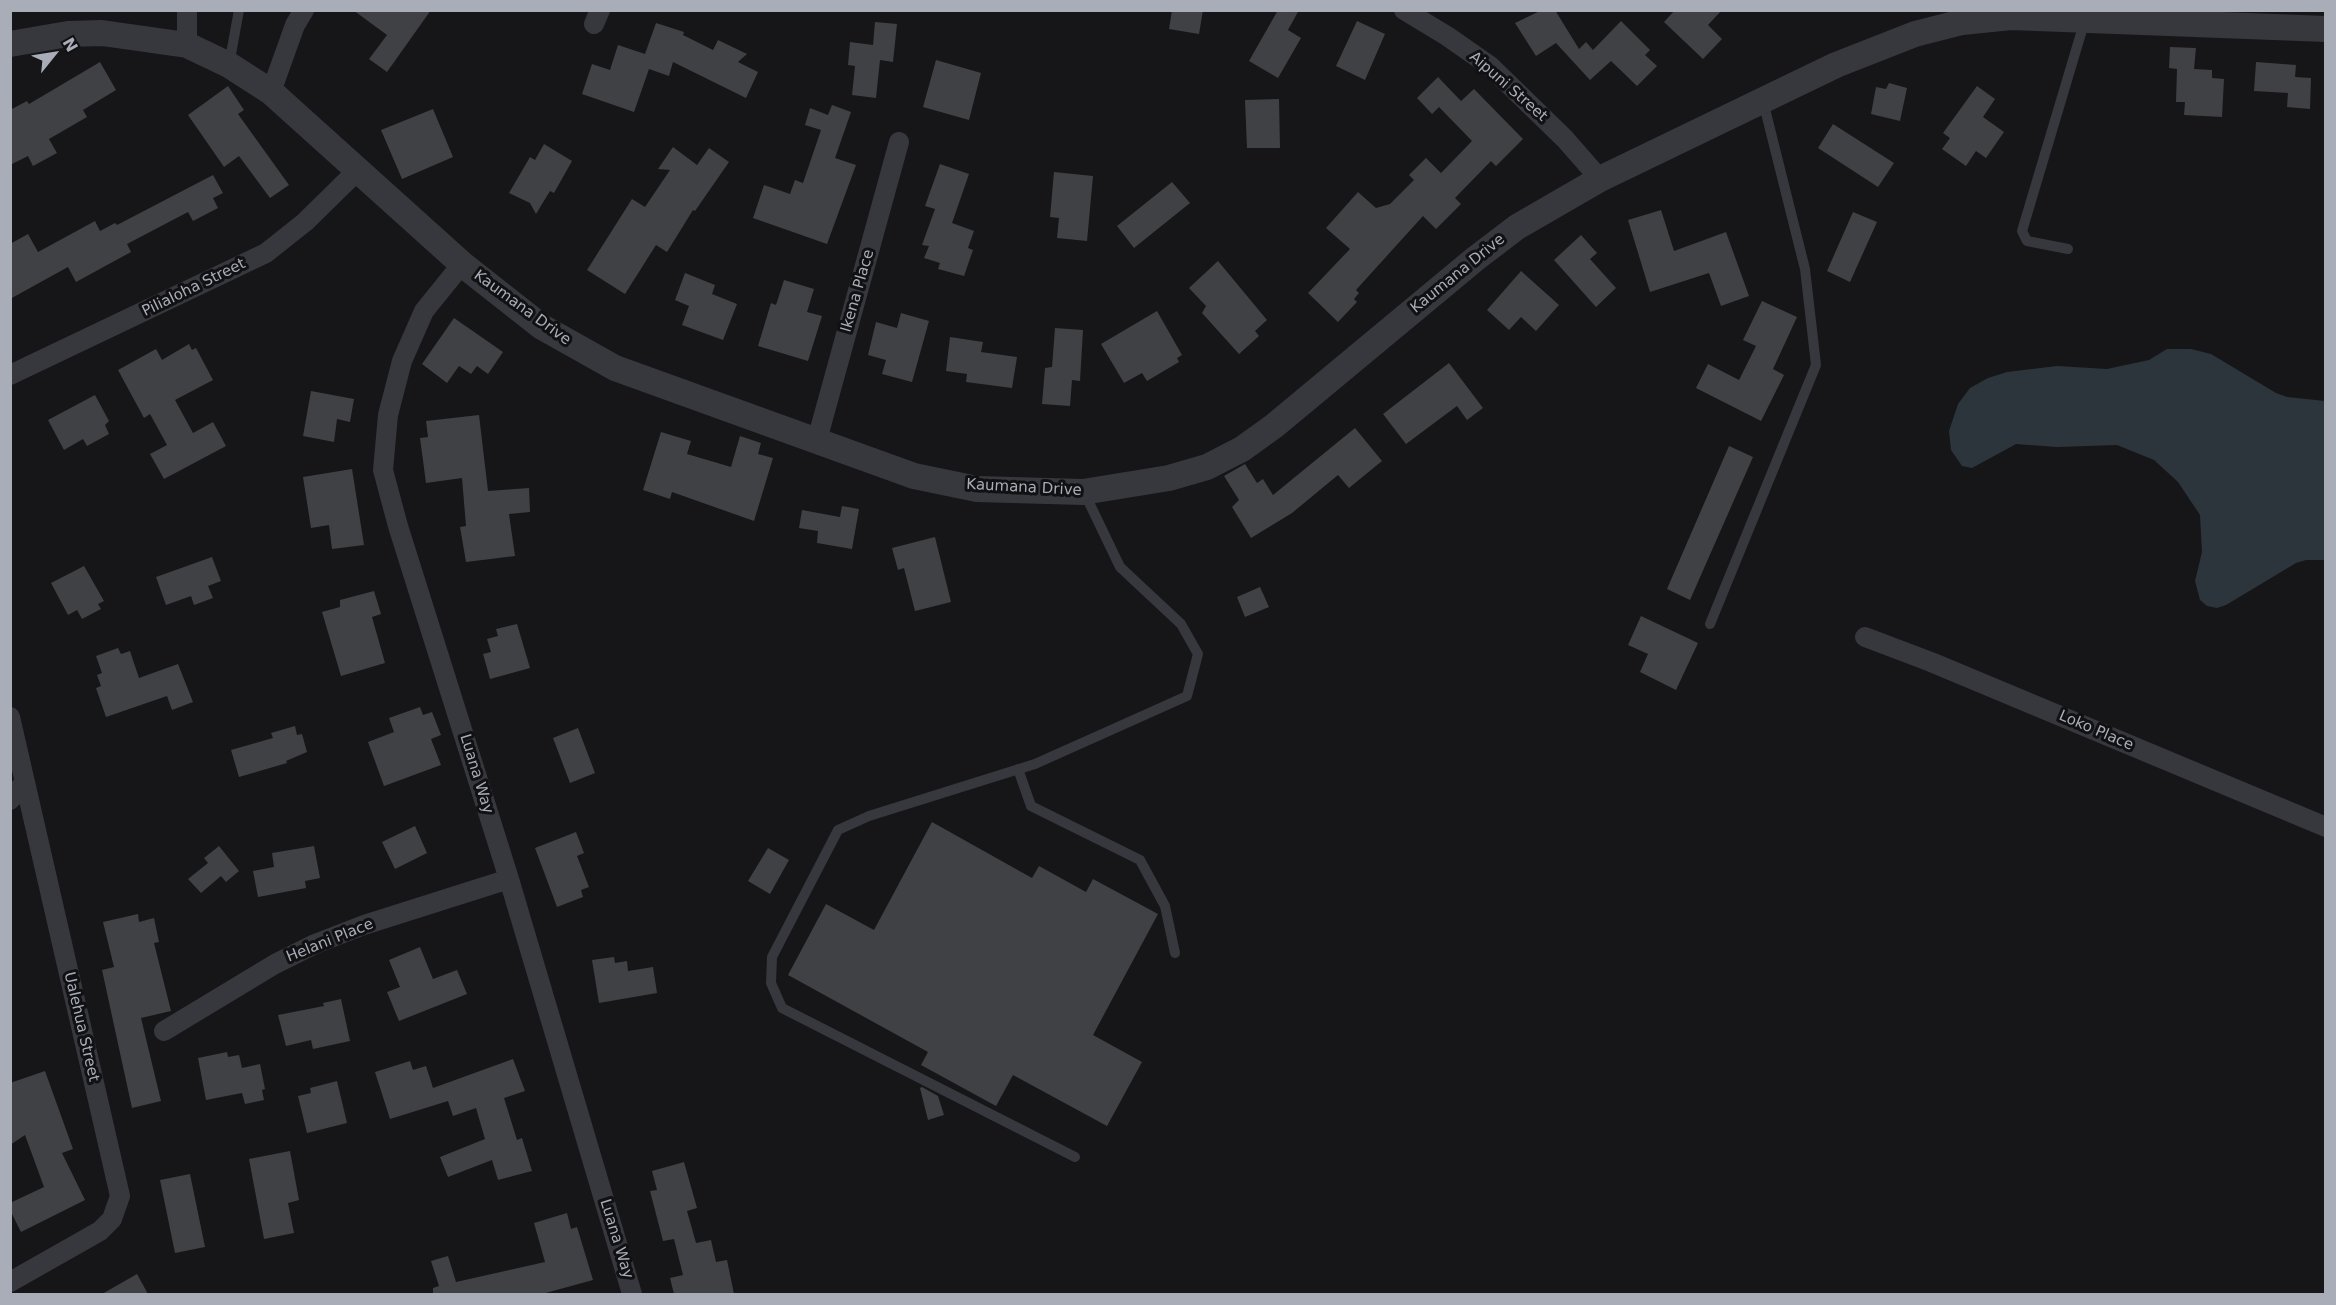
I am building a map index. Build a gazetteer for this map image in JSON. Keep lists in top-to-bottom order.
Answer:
{
  "streets": {
    "street": [
      "Aipuni Street",
      "Kaumana Drive",
      "Pilialoha Street",
      "Ikena Place",
      "Loko Place",
      "Luana Way",
      "Helani Place",
      "Ualehua Street"
    ]
  },
  "crossings": [
    ["Aipuni Street", "Kaumana Drive"],
    ["Kaumana Drive", "Pilialoha Street"],
    ["Kaumana Drive", "Ikena Place"],
    ["Kaumana Drive", "Luana Way"],
    ["Luana Way", "Helani Place"]
  ],
  "north": "top right"
}
